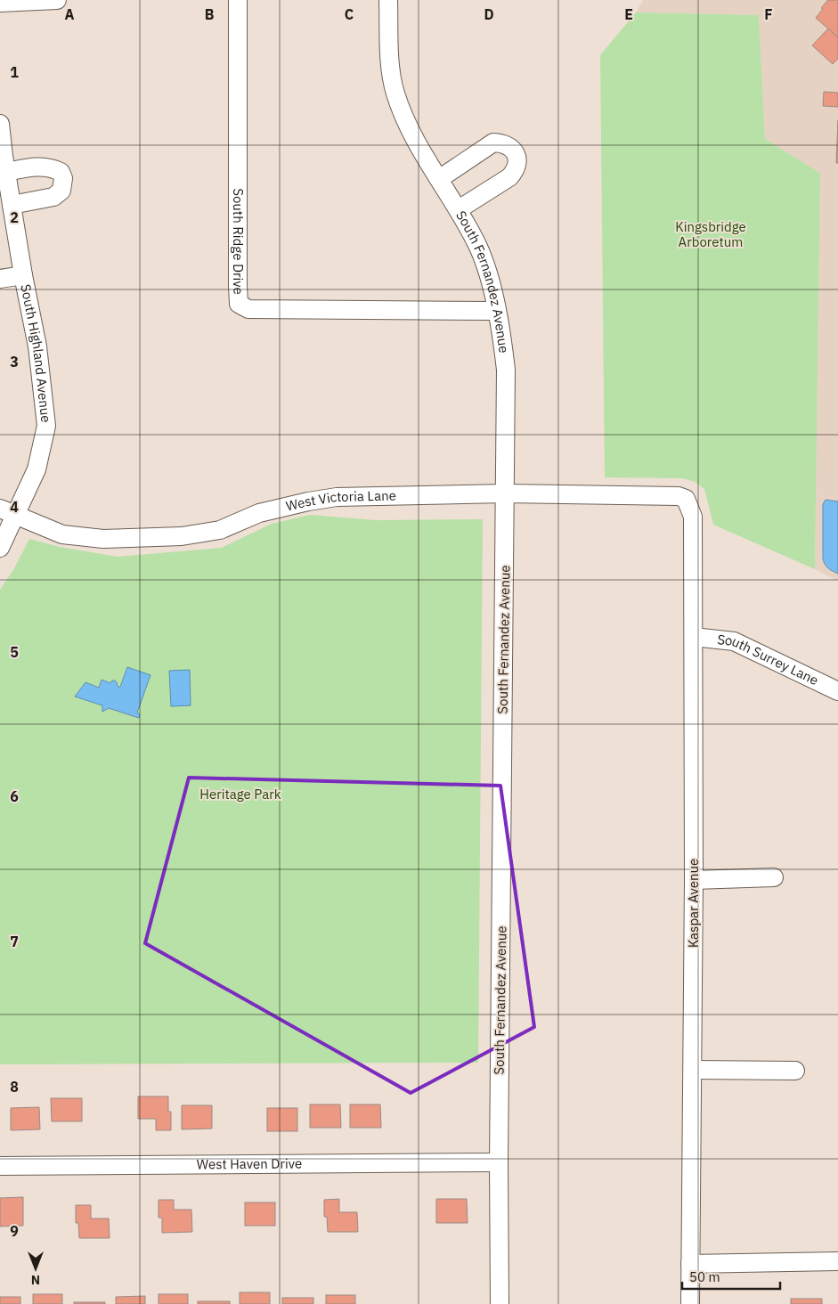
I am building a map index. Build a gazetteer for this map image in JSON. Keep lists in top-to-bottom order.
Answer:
{
  "streets": {
    "street": [
      "South Ridge Drive",
      "South Fernandez Avenue",
      "South Highland Avenue",
      "West Victoria Lane",
      "South Surrey Lane",
      "Kaspar Avenue",
      "West Haven Drive"
    ]
  },
  "crossings": [
    ["South Ridge Drive", "South Fernandez Avenue"],
    ["South Fernandez Avenue", "West Victoria Lane"],
    ["South Fernandez Avenue", "West Haven Drive"],
    ["South Highland Avenue", "West Victoria Lane"],
    ["West Victoria Lane", "Kaspar Avenue"],
    ["South Surrey Lane", "Kaspar Avenue"]
  ],
  "parks": ["Kingsbridge Arboretum", "Heritage Park"],
  "scale_bar": "50 m",
  "north": "bottom",
  "grid": {
    "columns": [
      "A",
      "B",
      "C",
      "D",
      "E",
      "F"
    ],
    "rows": [
      "1",
      "2",
      "3",
      "4",
      "5",
      "6",
      "7",
      "8",
      "9"
    ]
  }
}
